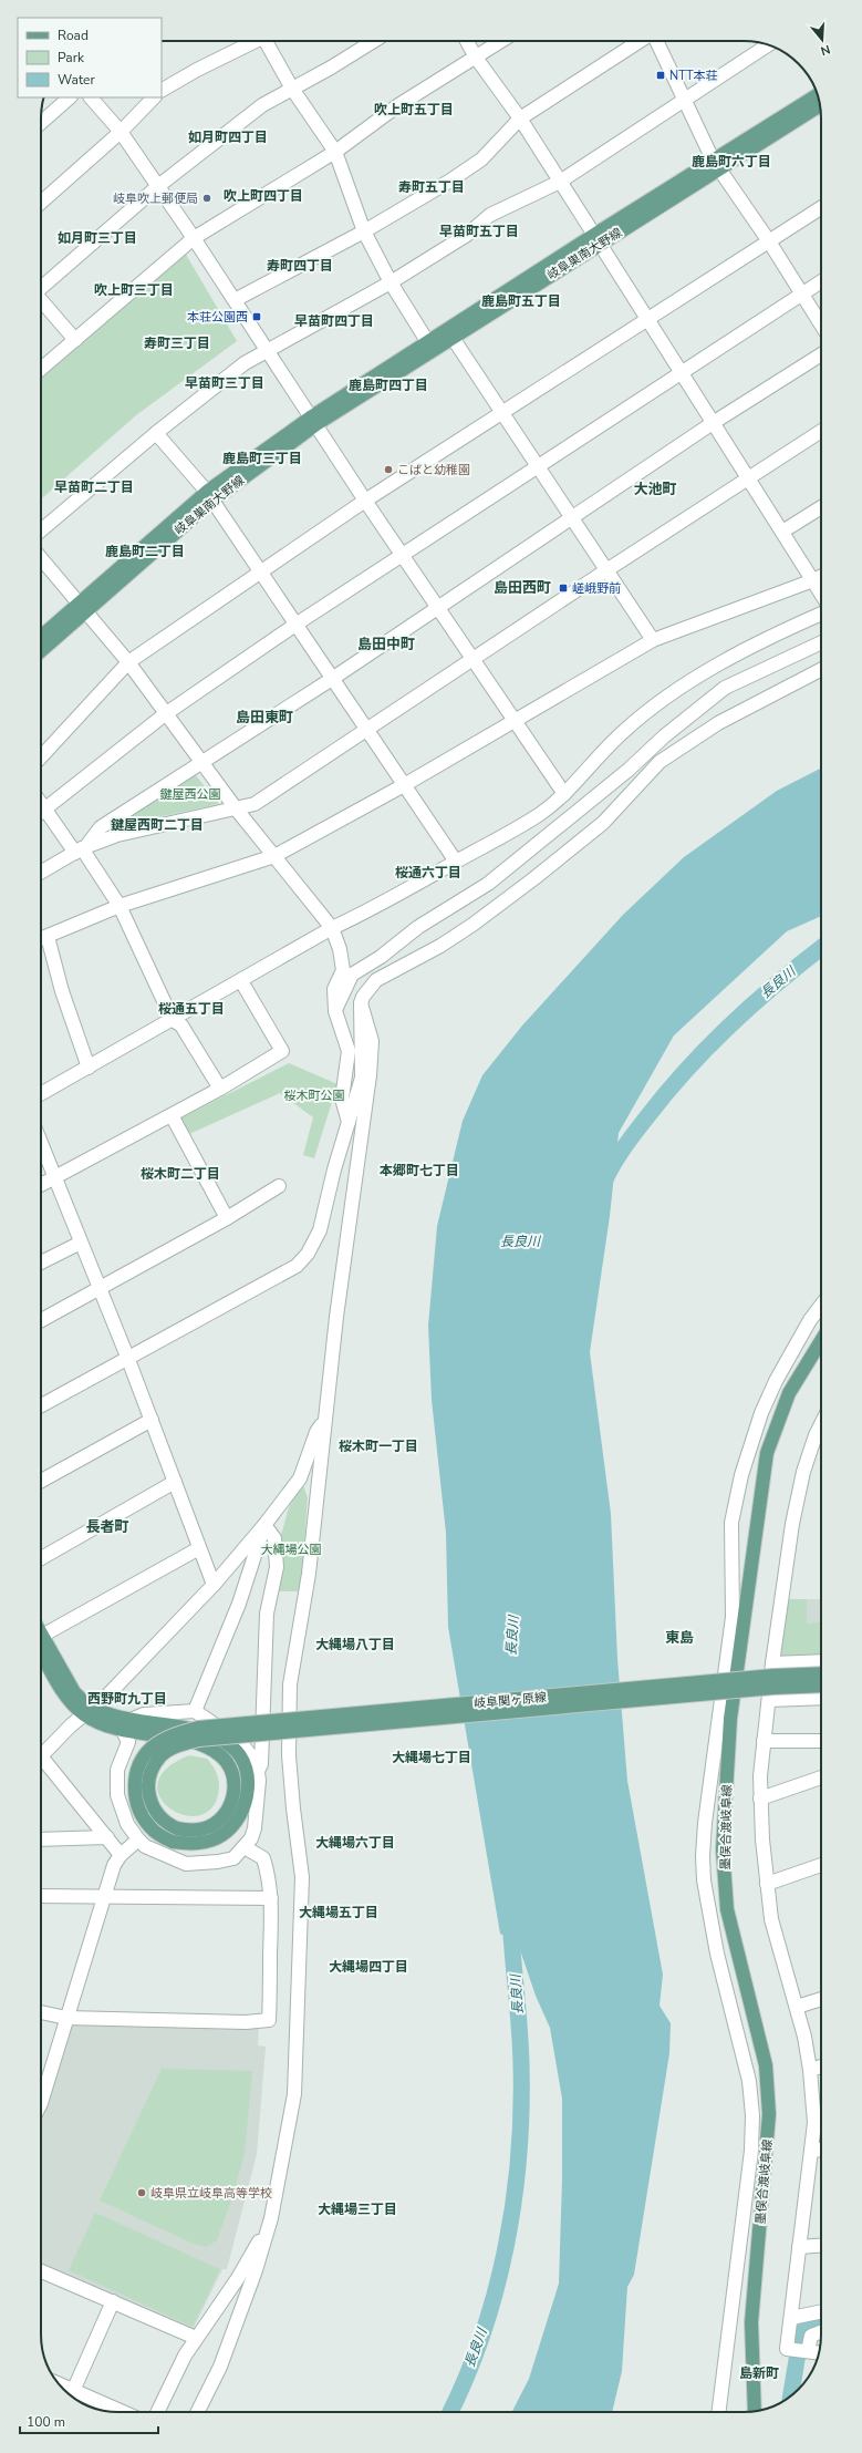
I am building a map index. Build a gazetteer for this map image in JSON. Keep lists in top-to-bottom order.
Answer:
{
  "streets": {
    "main road": ["岐阜巣南大野線", "岐阜関ヶ原線", "墨俣合渡岐阜線"]
  },
  "districts": [
    "吹上町五丁目",
    "如月町四丁目",
    "鹿島町六丁目",
    "寿町五丁目",
    "吹上町四丁目",
    "早苗町五丁目",
    "如月町三丁目",
    "寿町四丁目",
    "吹上町三丁目",
    "鹿島町五丁目",
    "早苗町四丁目",
    "寿町三丁目",
    "早苗町三丁目",
    "鹿島町四丁目",
    "鹿島町三丁目",
    "早苗町二丁目",
    "大池町",
    "鹿島町二丁目",
    "島田西町",
    "島田中町",
    "島田東町",
    "鍵屋西町二丁目",
    "桜通六丁目",
    "桜通五丁目",
    "本郷町七丁目",
    "桜木町二丁目",
    "桜木町一丁目",
    "長者町",
    "東島",
    "大縄場八丁目",
    "西野町九丁目",
    "大縄場七丁目",
    "大縄場六丁目",
    "大縄場五丁目",
    "大縄場四丁目",
    "大縄場三丁目",
    "島新町"
  ],
  "water": ["長良川"],
  "parks": ["鍵屋西公園", "桜木町公園", "大縄場公園"],
  "places": {
    "transit": ["NTT本荘", "本荘公園西", "嵯峨野前"],
    "other": ["岐阜吹上郵便局", "こばと幼稚園", "岐阜県立岐阜高等学校"]
  },
  "legend": ["Road", "Park", "Water"],
  "scale_bar": "100 m",
  "north": "bottom"
}
